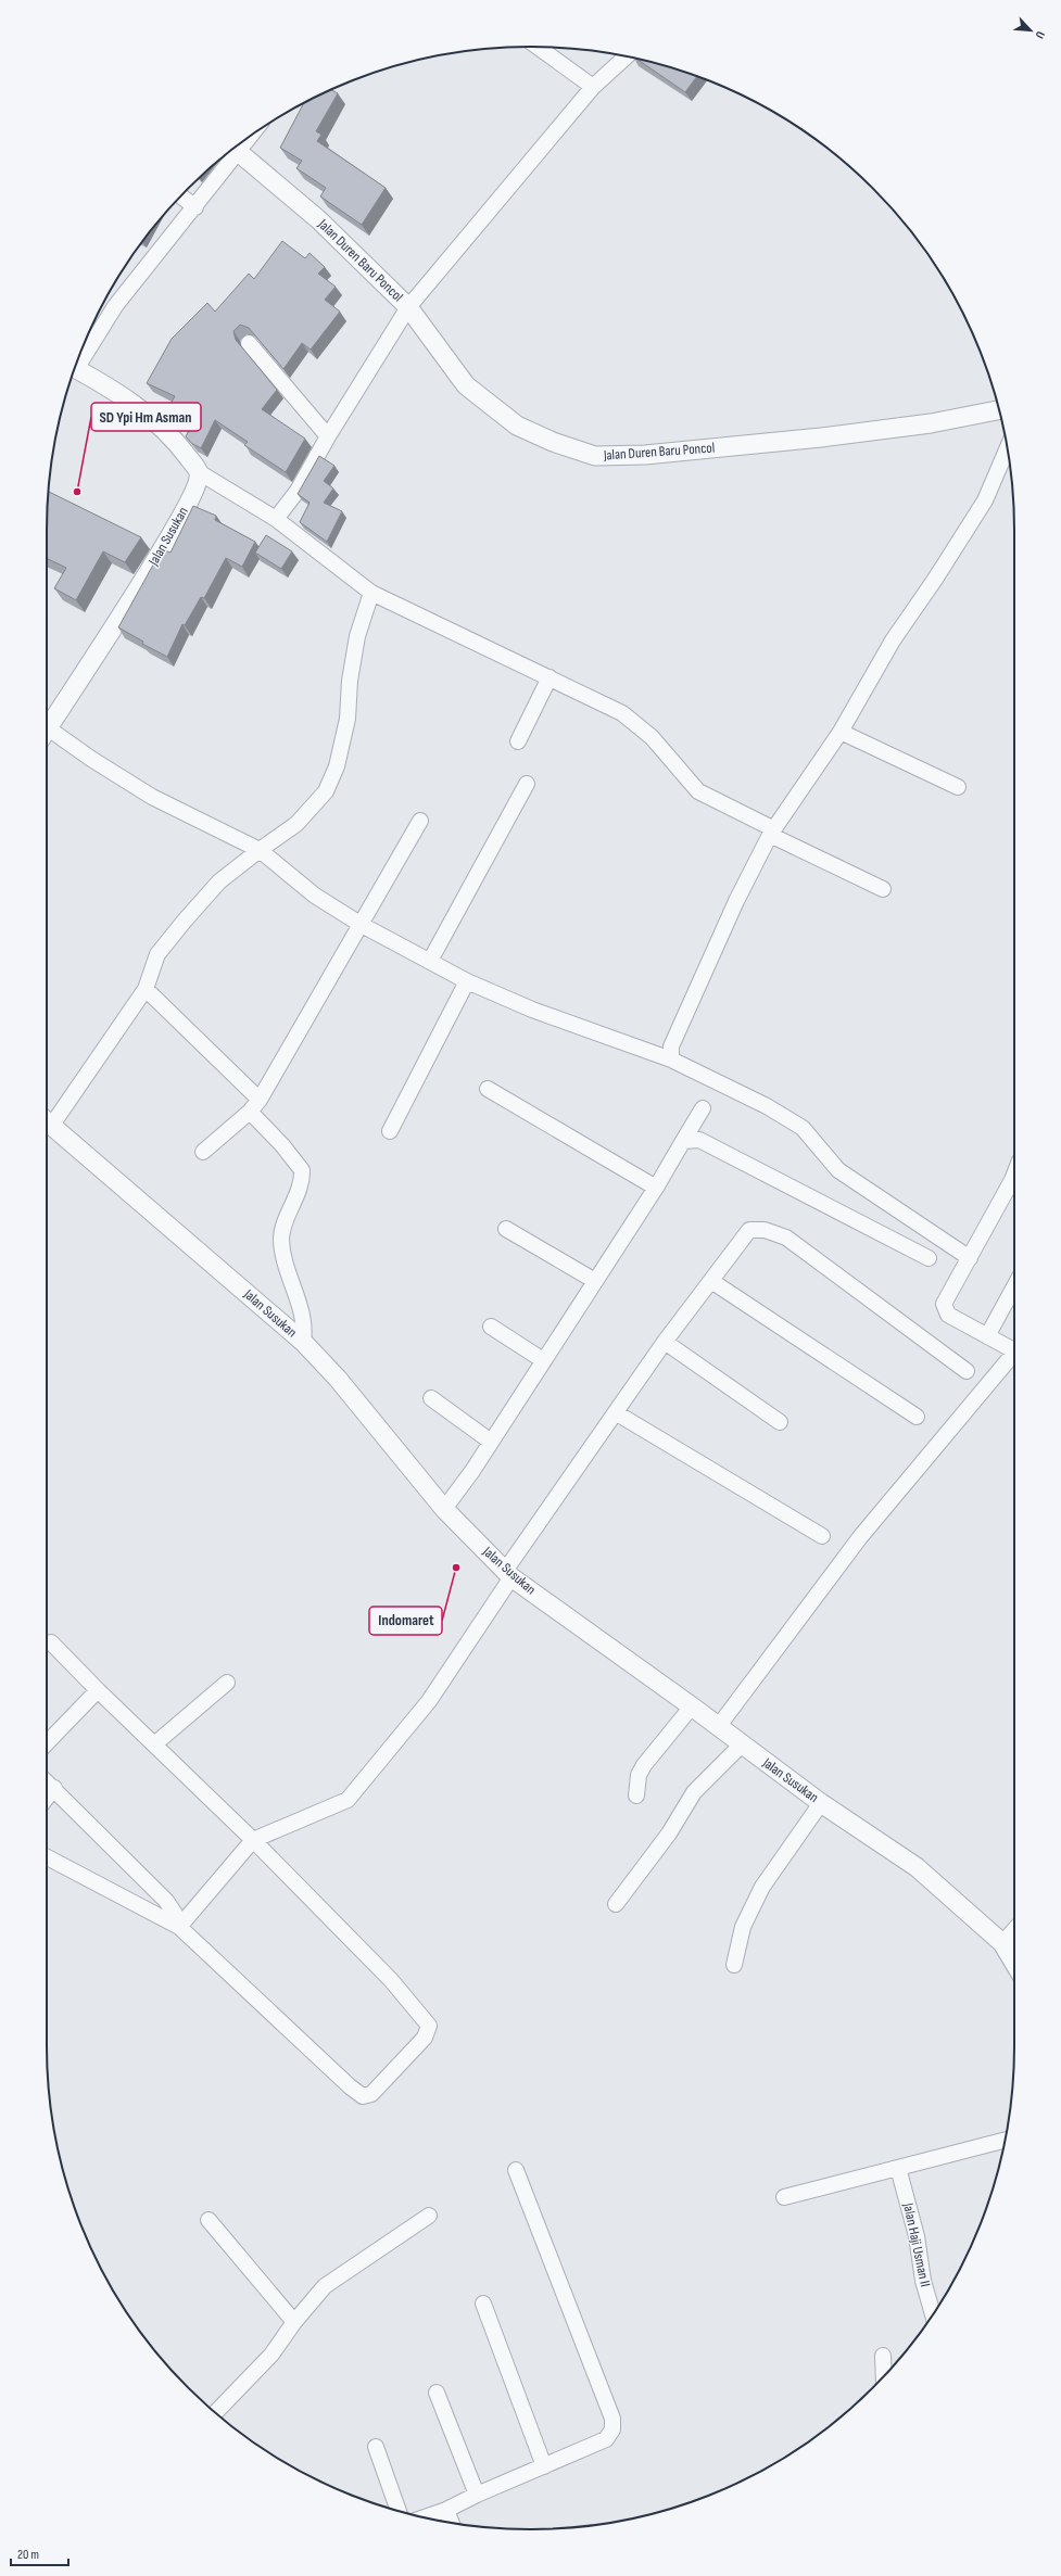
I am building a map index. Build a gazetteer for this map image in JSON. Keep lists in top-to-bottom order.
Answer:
{
  "streets": {
    "street": ["Jalan Duren Baru Poncol", "Jalan Susukan", "Jalan Haji Usman II"]
  },
  "places": ["SD Ypi Hm Asman", "Indomaret"],
  "scale_bar": "20 m",
  "north": "bottom right"
}
